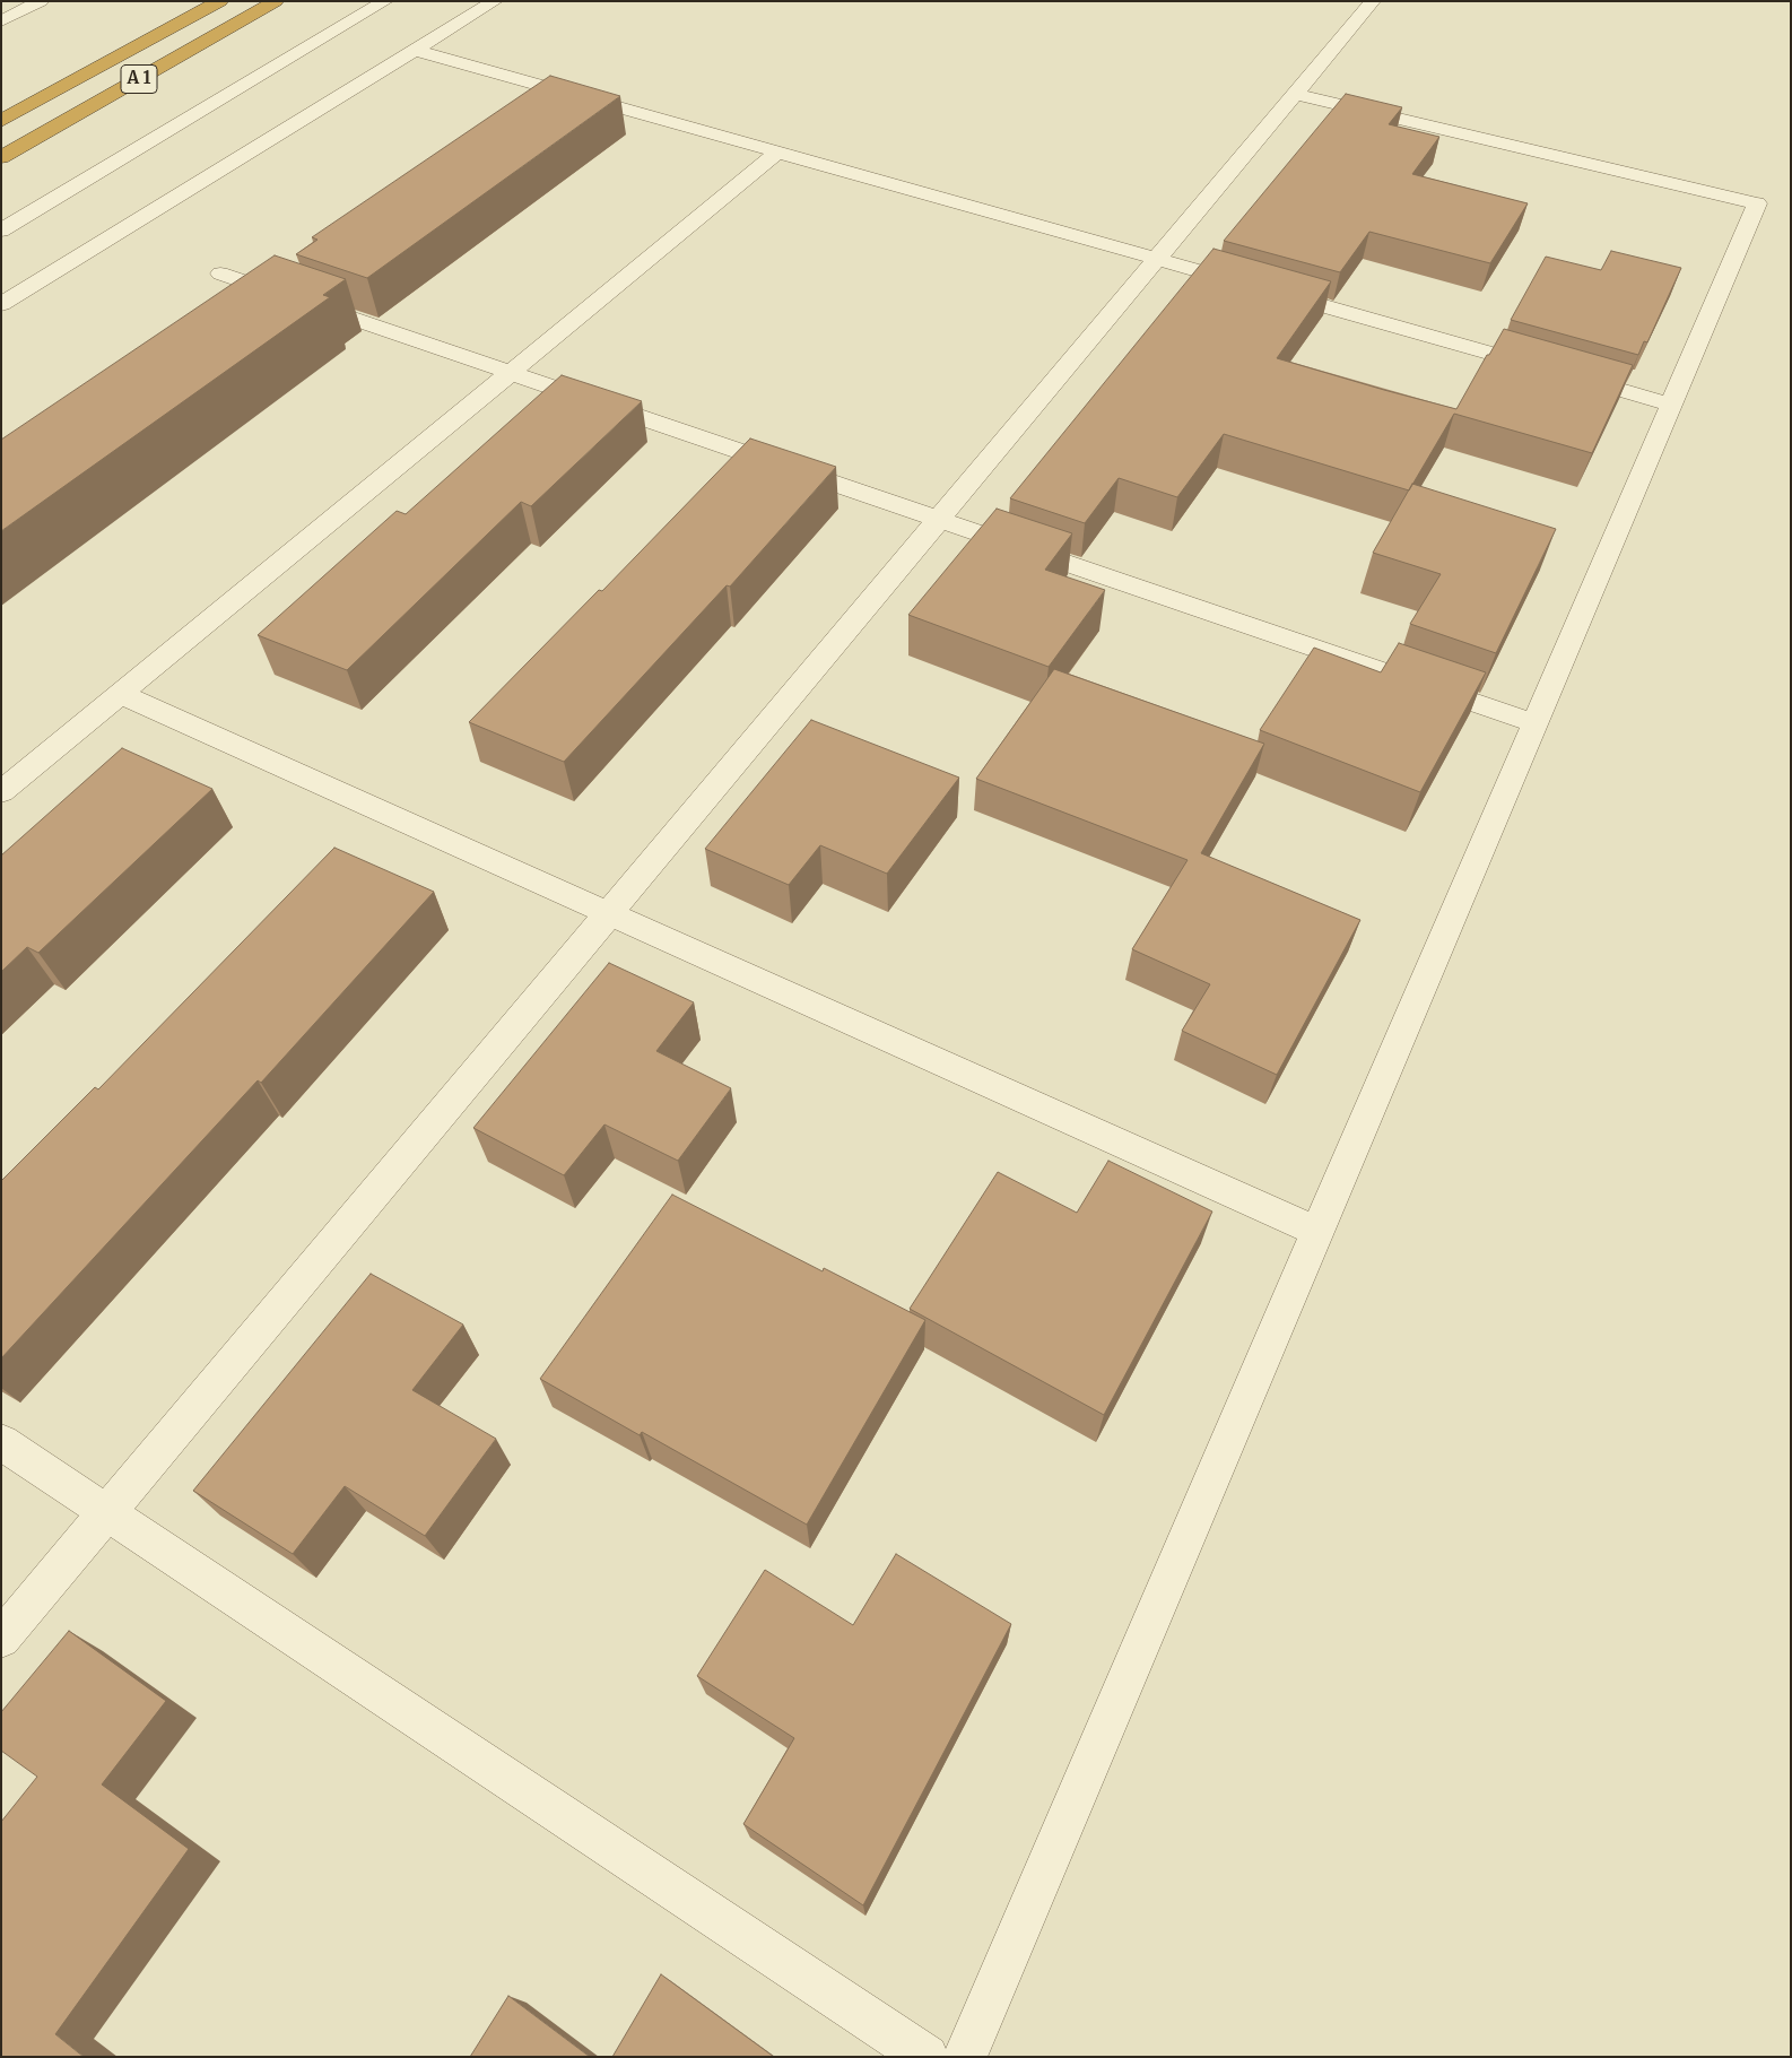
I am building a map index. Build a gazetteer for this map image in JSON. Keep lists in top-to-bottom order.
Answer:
{
  "streets": {
    "highway": ["A 1"]
  }
}
